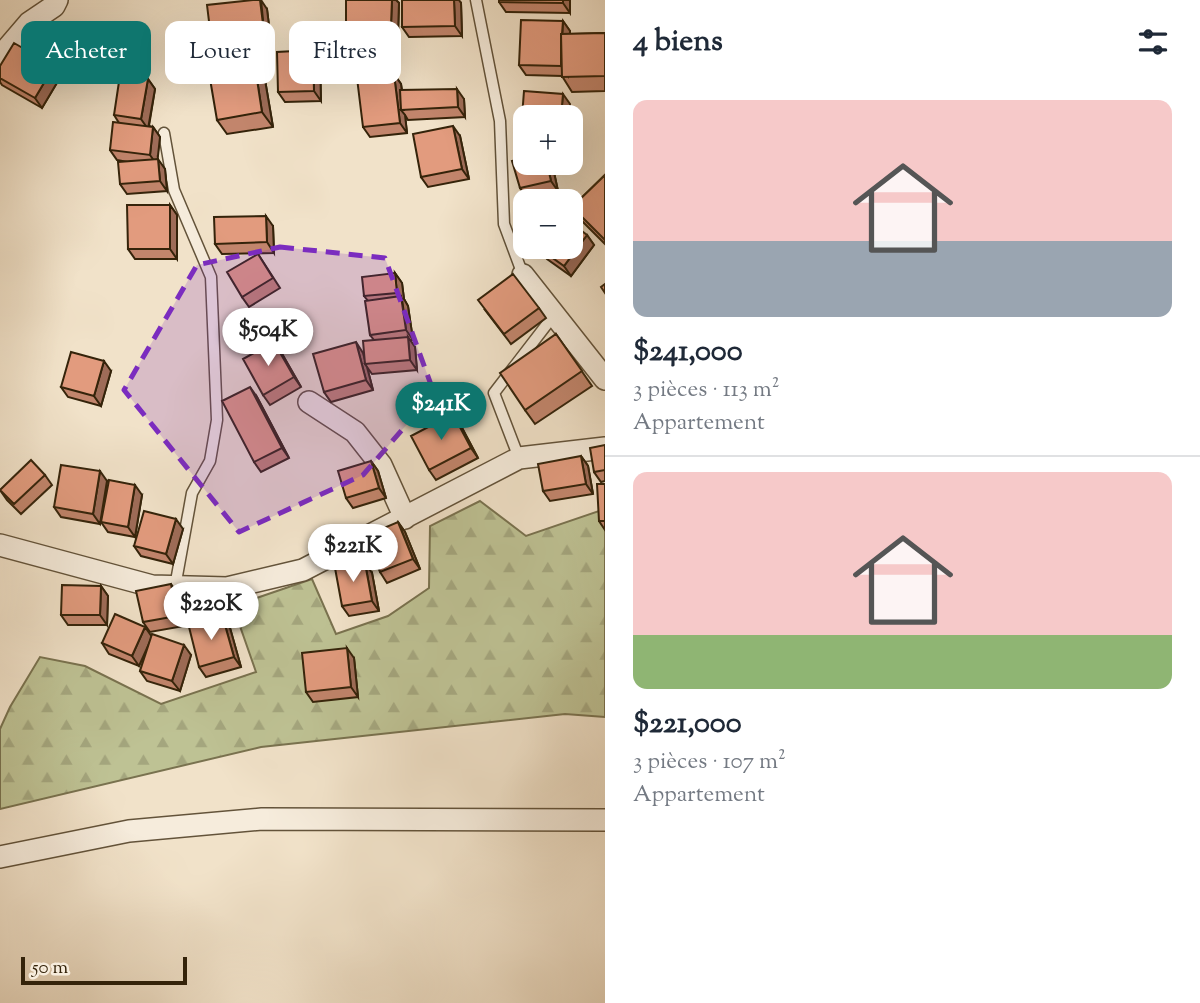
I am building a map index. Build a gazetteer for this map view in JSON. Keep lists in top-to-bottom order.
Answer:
{
  "scale_bar": "50 m",
  "page": {
    "heading": "4 biens",
    "chip": ["Acheter", "Louer", "Filtres"],
    "list": [
      {
        "name": "$241,000",
        "note": "3 pièces · 113 m² · Appartement"
      },
      {
        "name": "$221,000",
        "note": "3 pièces · 107 m² · Appartement"
      }
    ],
    "map_buttons": ["+", "−"],
    "price": [
      "$504K",
      "$241K",
      "$221K",
      "$220K"
    ],
    "scale": "50 m"
  }
}
